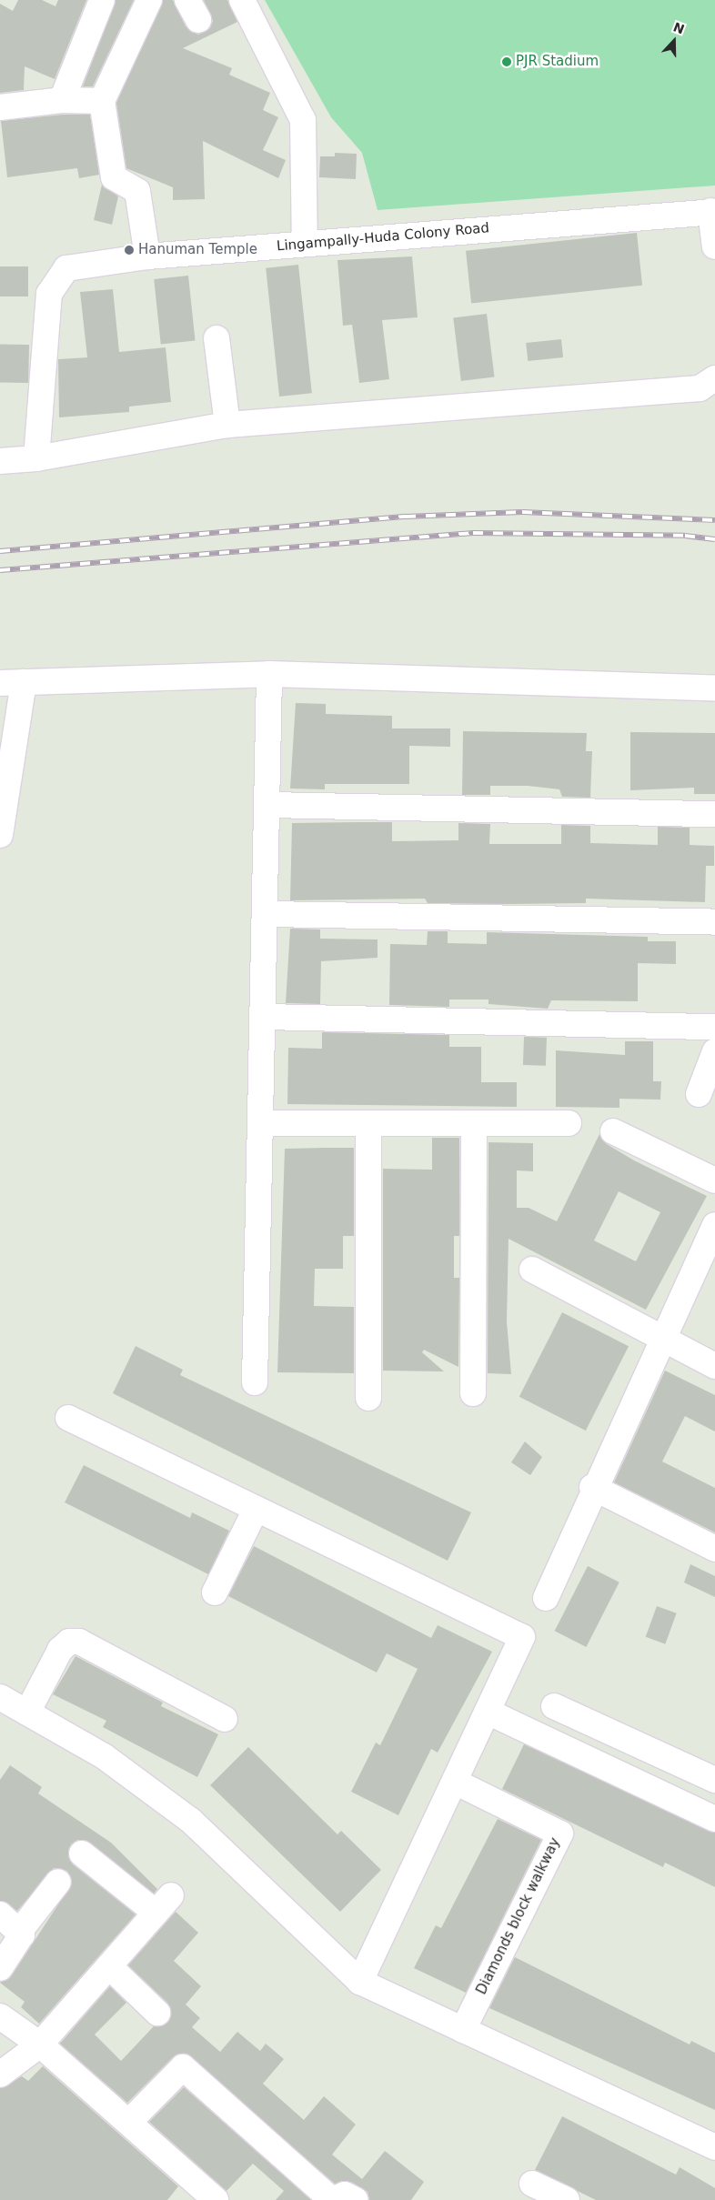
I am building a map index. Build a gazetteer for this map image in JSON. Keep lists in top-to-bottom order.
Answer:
{
  "streets": {
    "street": ["Lingampally-Huda Colony Road", "Diamonds block walkway"]
  },
  "places": ["PJR Stadium", "Hanuman Temple"],
  "north": "top"
}
